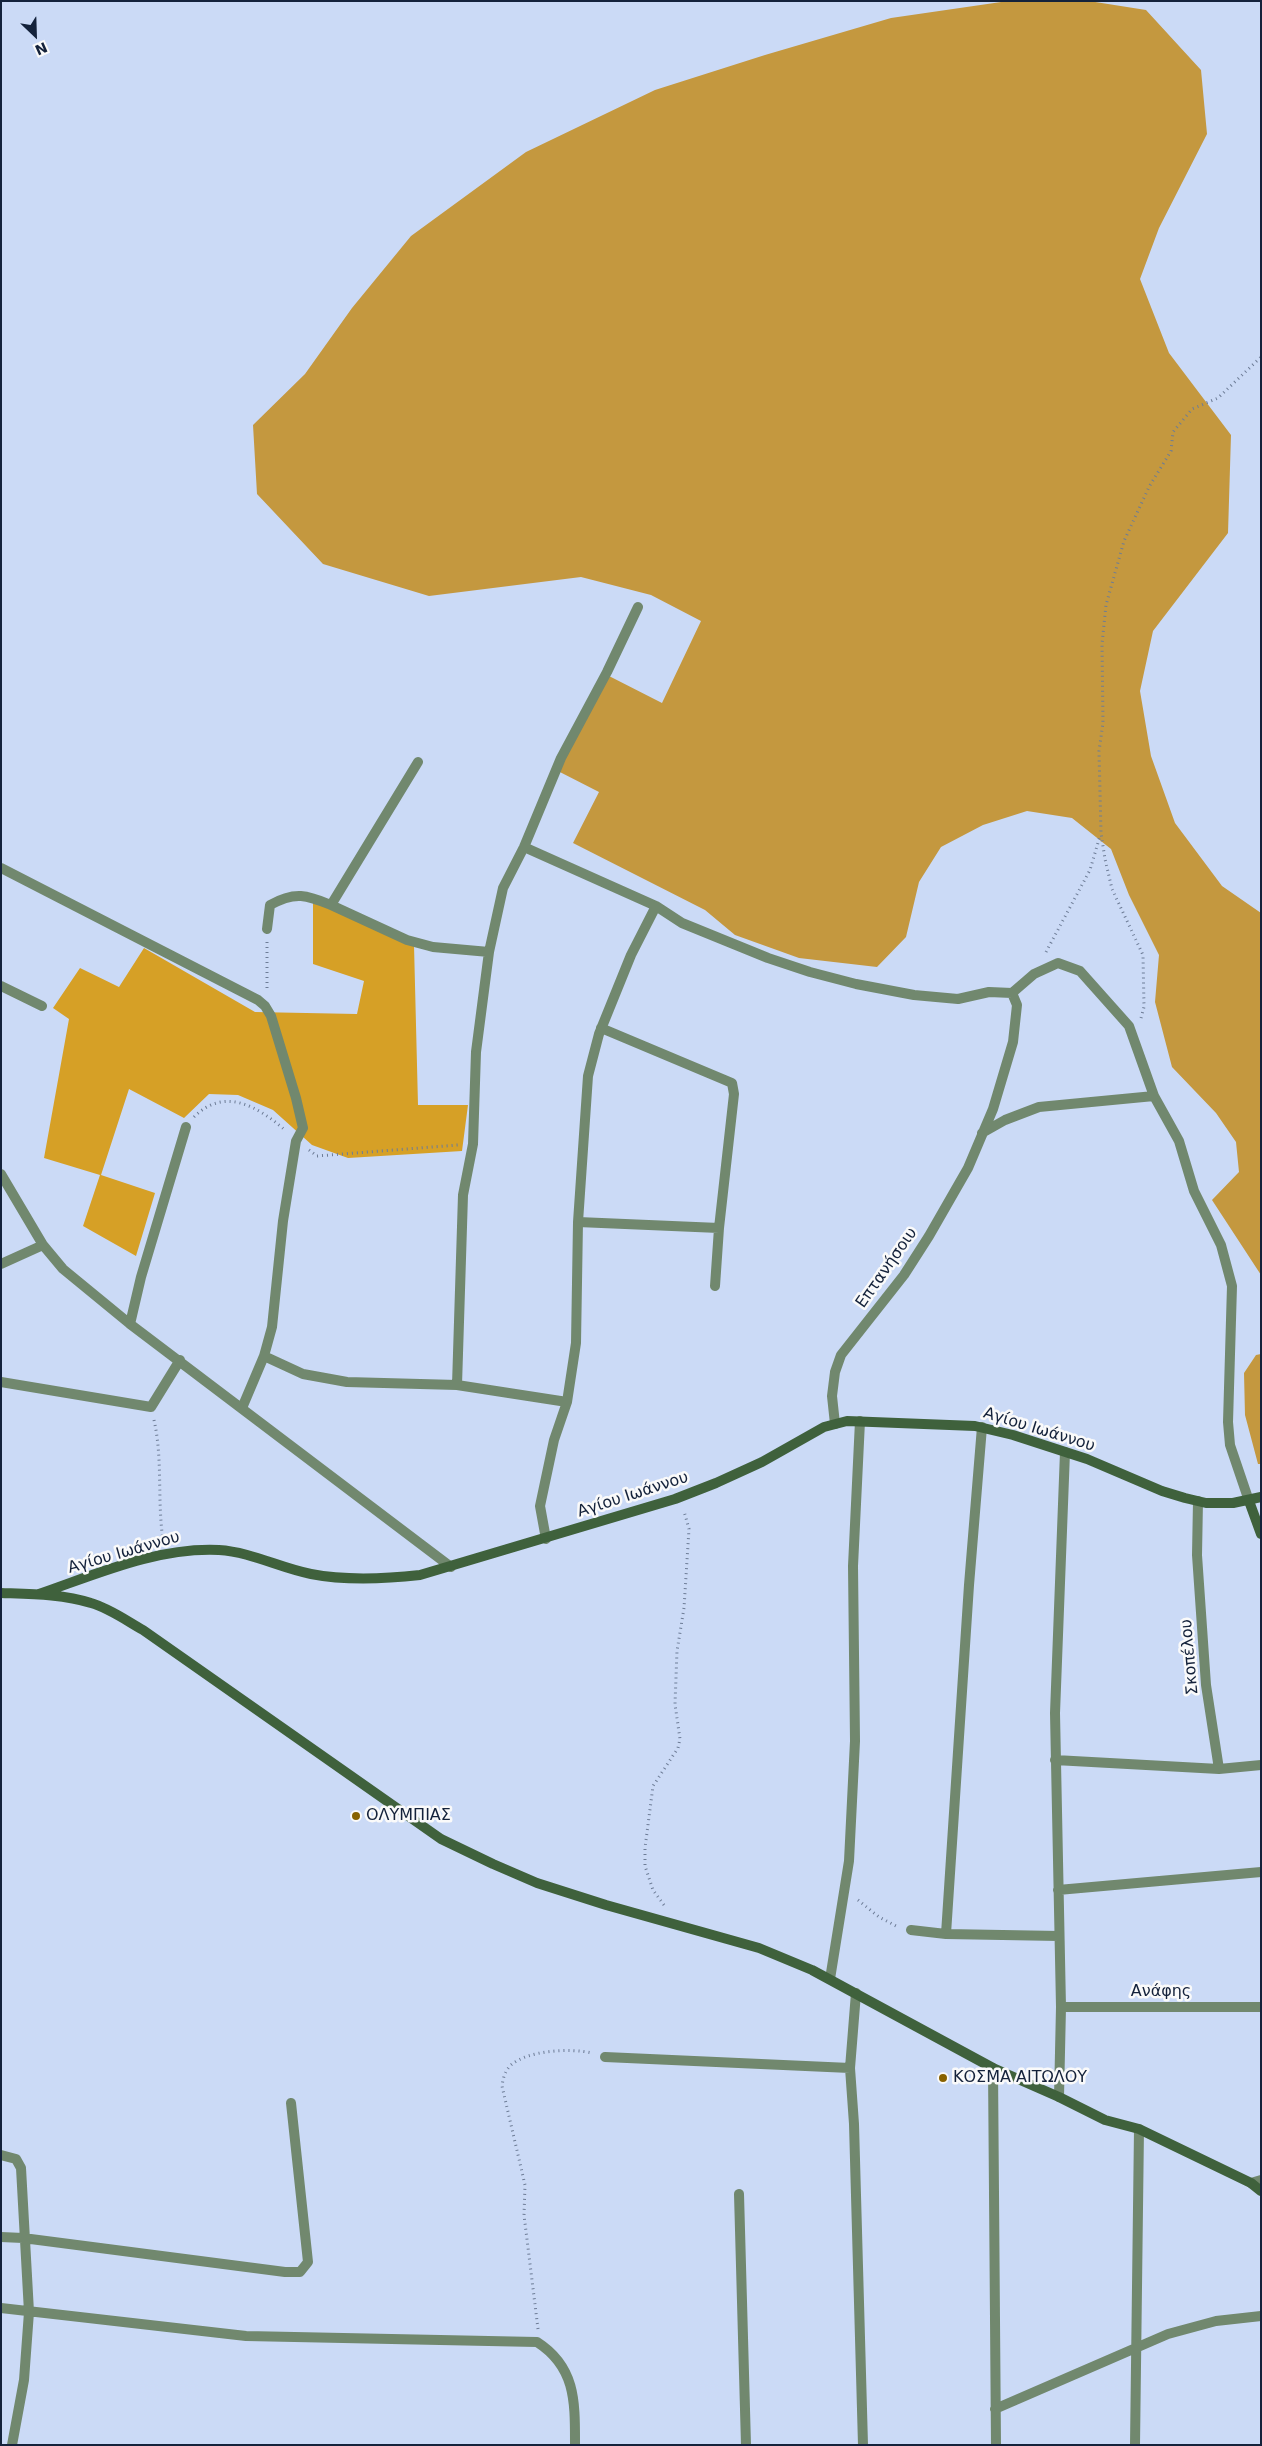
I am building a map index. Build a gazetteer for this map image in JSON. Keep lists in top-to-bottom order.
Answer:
{
  "streets": {
    "street": [
      "Επτανήσοιυ",
      "Αγίου Ιωάννου",
      "Σκοπέλου",
      "Ανάφης"
    ]
  },
  "crossings": [
    ["Επτανήσοιυ", "Αγίου Ιωάννου"],
    ["Αγίου Ιωάννου", "Σκοπέλου"]
  ],
  "places": ["ΟΛΥΜΠΙΑΣ", "ΚΟΣΜΑ ΑΙΤΩΛΟΥ"],
  "north": "bottom right"
}
